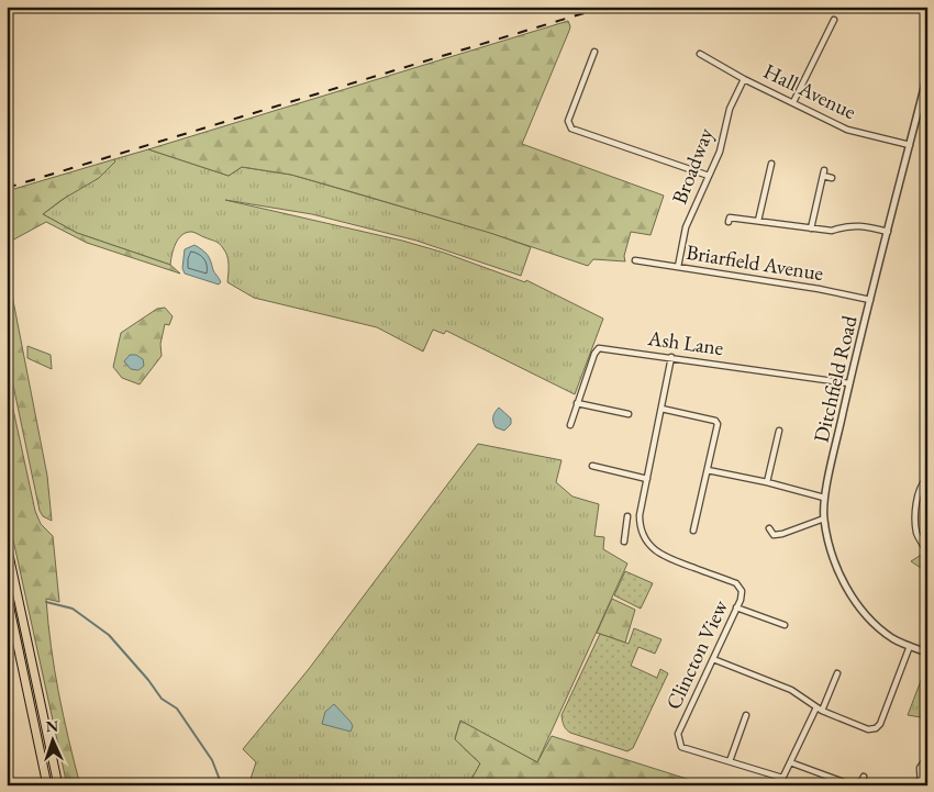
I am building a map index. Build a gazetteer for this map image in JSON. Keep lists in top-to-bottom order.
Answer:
{
  "streets": {
    "street": [
      "Hall Avenue",
      "Broadway",
      "Briarfield Avenue",
      "Ash Lane",
      "Ditchfield Road",
      "Clincton View"
    ]
  },
  "crossings": [
    ["Hall Avenue", "Broadway"],
    ["Hall Avenue", "Ditchfield Road"],
    ["Broadway", "Briarfield Avenue"],
    ["Briarfield Avenue", "Ditchfield Road"],
    ["Ash Lane", "Ditchfield Road"]
  ],
  "north": "top"
}
